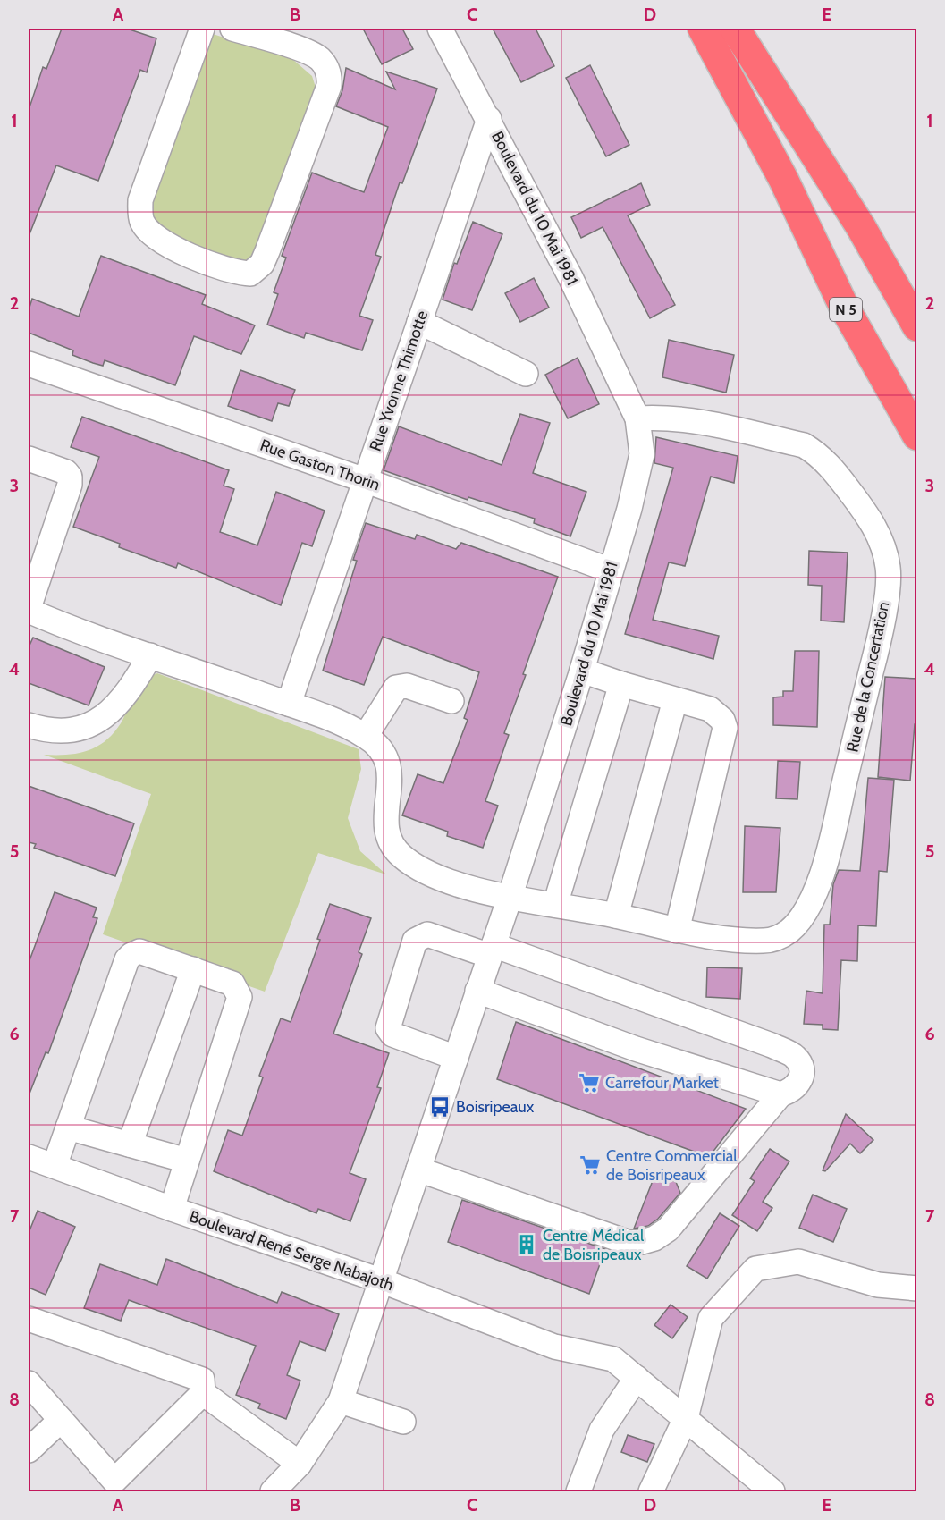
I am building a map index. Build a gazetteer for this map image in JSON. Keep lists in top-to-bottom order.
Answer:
{
  "streets": {
    "highway": ["N 5"],
    "street": [
      "Boulevard du 10 Mai 1981",
      "Rue Yvonne Thimotte",
      "Rue Gaston Thorin",
      "Rue de la Concertation",
      "Boulevard René Serge Nabajoth"
    ]
  },
  "crossings": [
    ["Boulevard du 10 Mai 1981", "Rue Yvonne Thimotte"],
    ["Boulevard du 10 Mai 1981", "Rue Gaston Thorin"],
    ["Boulevard du 10 Mai 1981", "Rue de la Concertation"],
    ["Boulevard du 10 Mai 1981", "Boulevard René Serge Nabajoth"],
    ["Rue Yvonne Thimotte", "Rue Gaston Thorin"]
  ],
  "places": {
    "supermarket": ["Carrefour Market", "Centre Commercial de Boisripeaux"],
    "bus stop": ["Boisripeaux"],
    "building": ["Centre Médical de Boisripeaux"]
  },
  "grid": {
    "columns": [
      "A",
      "B",
      "C",
      "D",
      "E"
    ],
    "rows": [
      "1",
      "2",
      "3",
      "4",
      "5",
      "6",
      "7",
      "8"
    ]
  }
}
